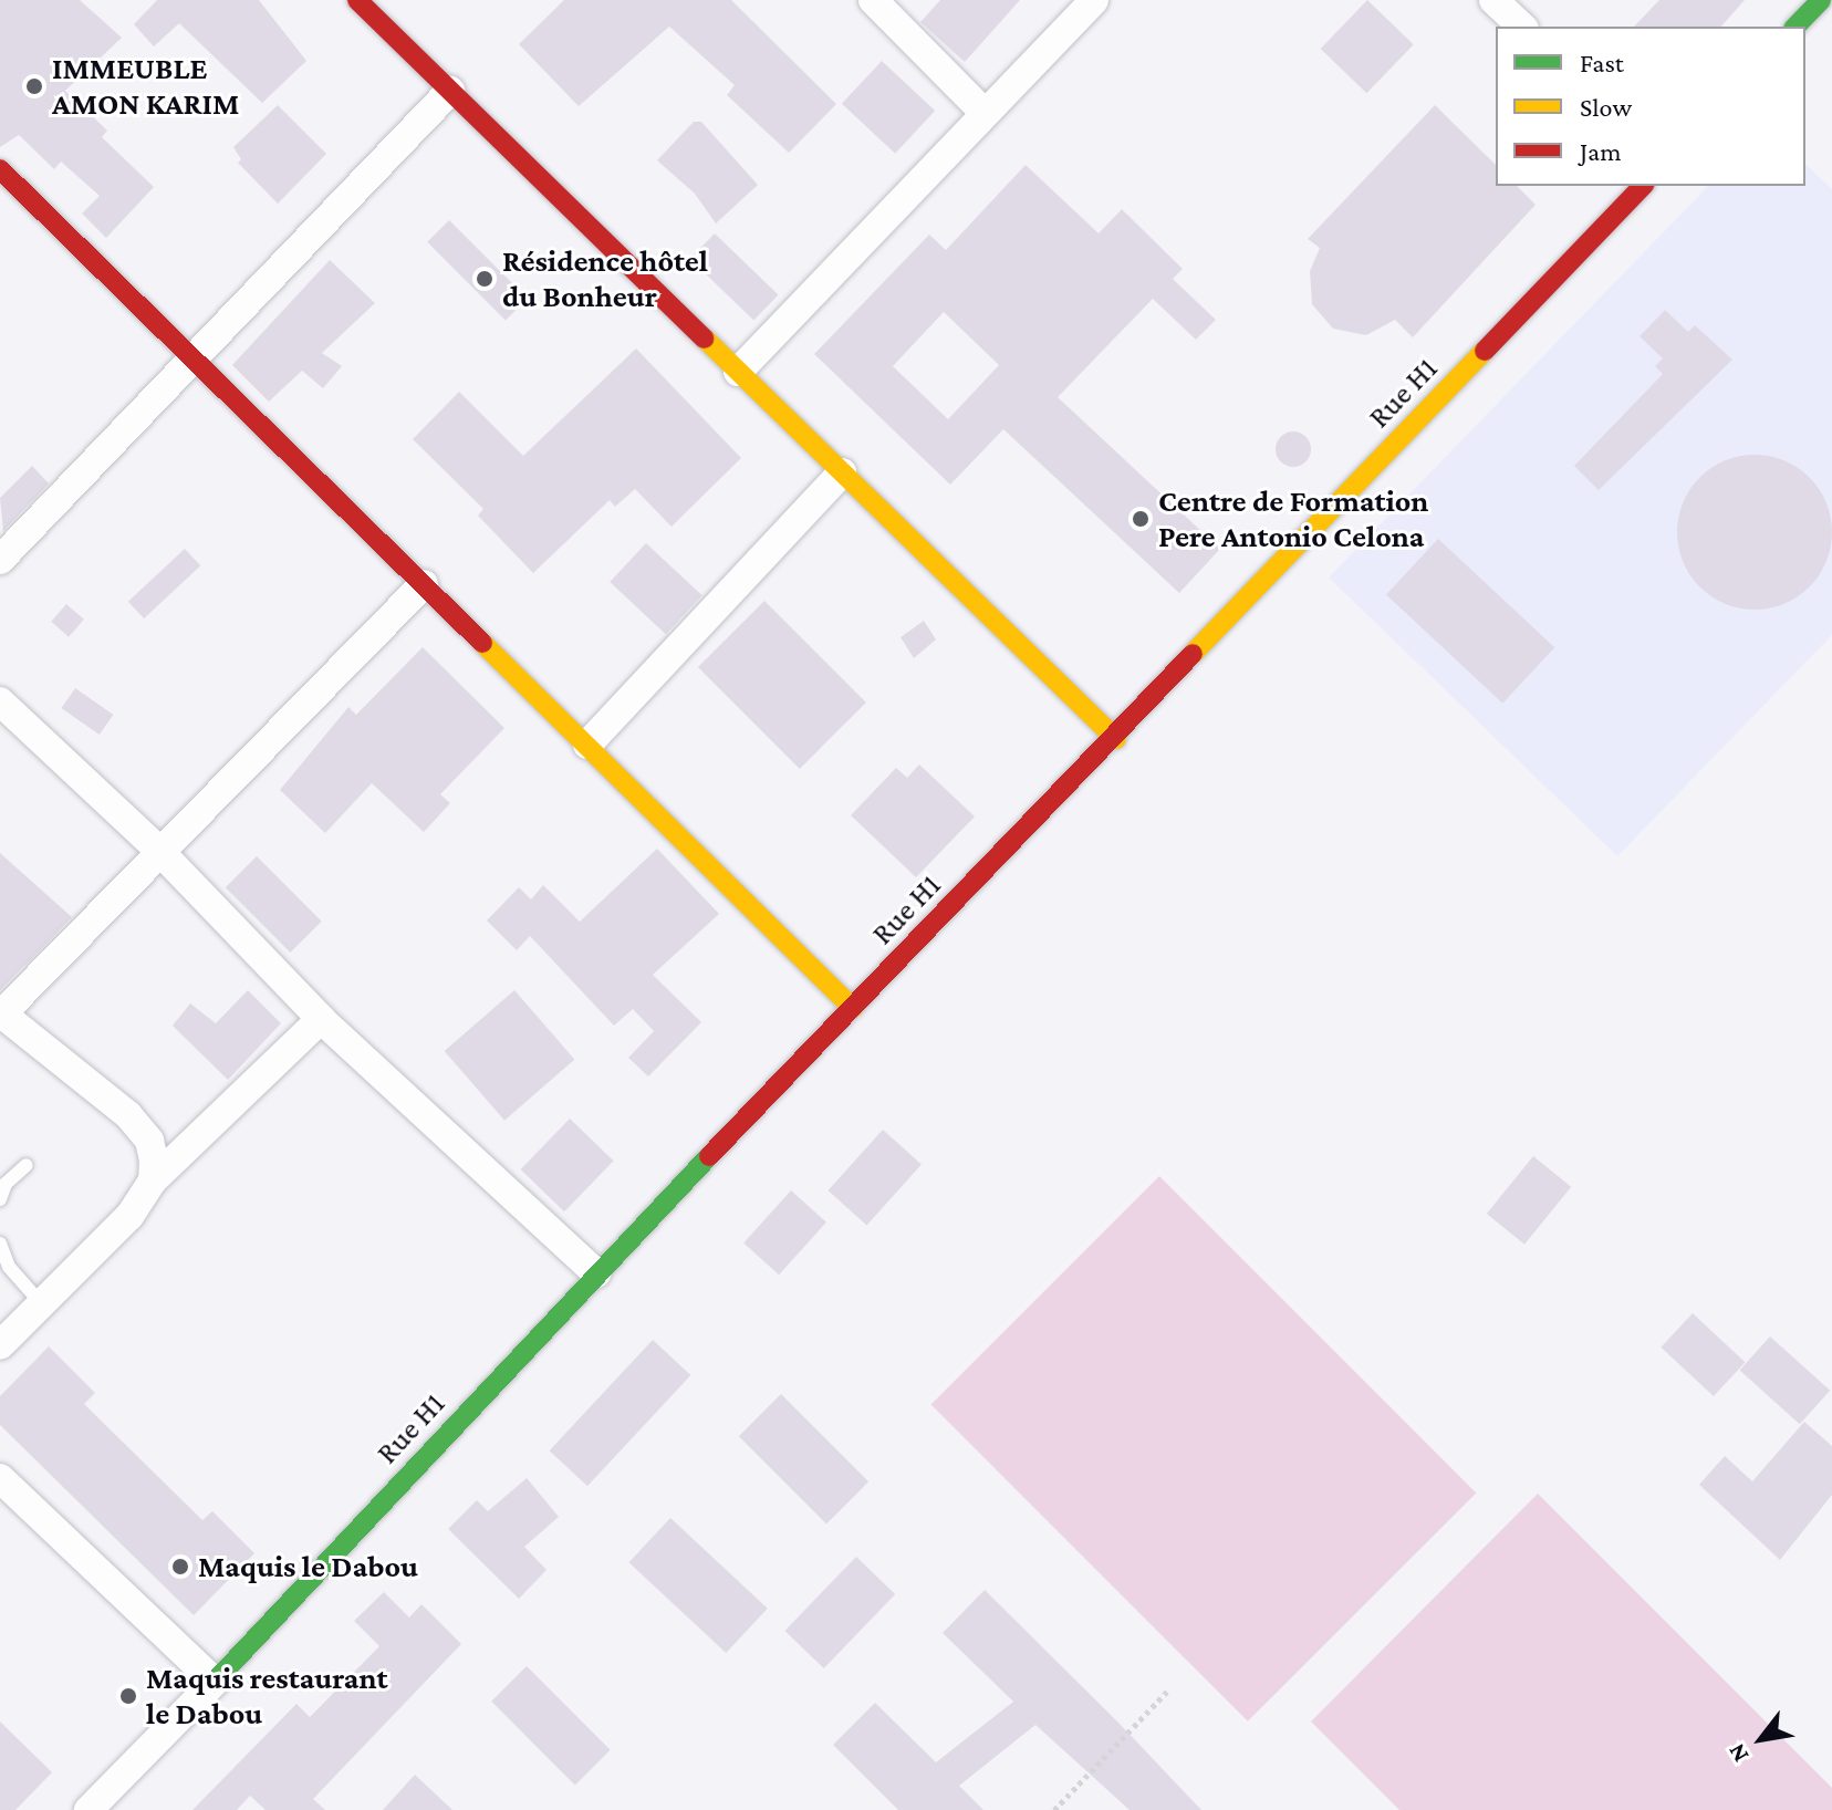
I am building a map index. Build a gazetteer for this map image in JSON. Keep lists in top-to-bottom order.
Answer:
{
  "streets": {
    "street": ["Rue H1"]
  },
  "places": [
    "IMMEUBLE AMON KARIM",
    "Résidence hôtel du Bonheur",
    "Centre de Formation Pere Antonio Celona",
    "Maquis le Dabou",
    "Maquis restaurant le Dabou"
  ],
  "legend": ["Fast", "Slow", "Jam"],
  "north": "bottom left"
}
